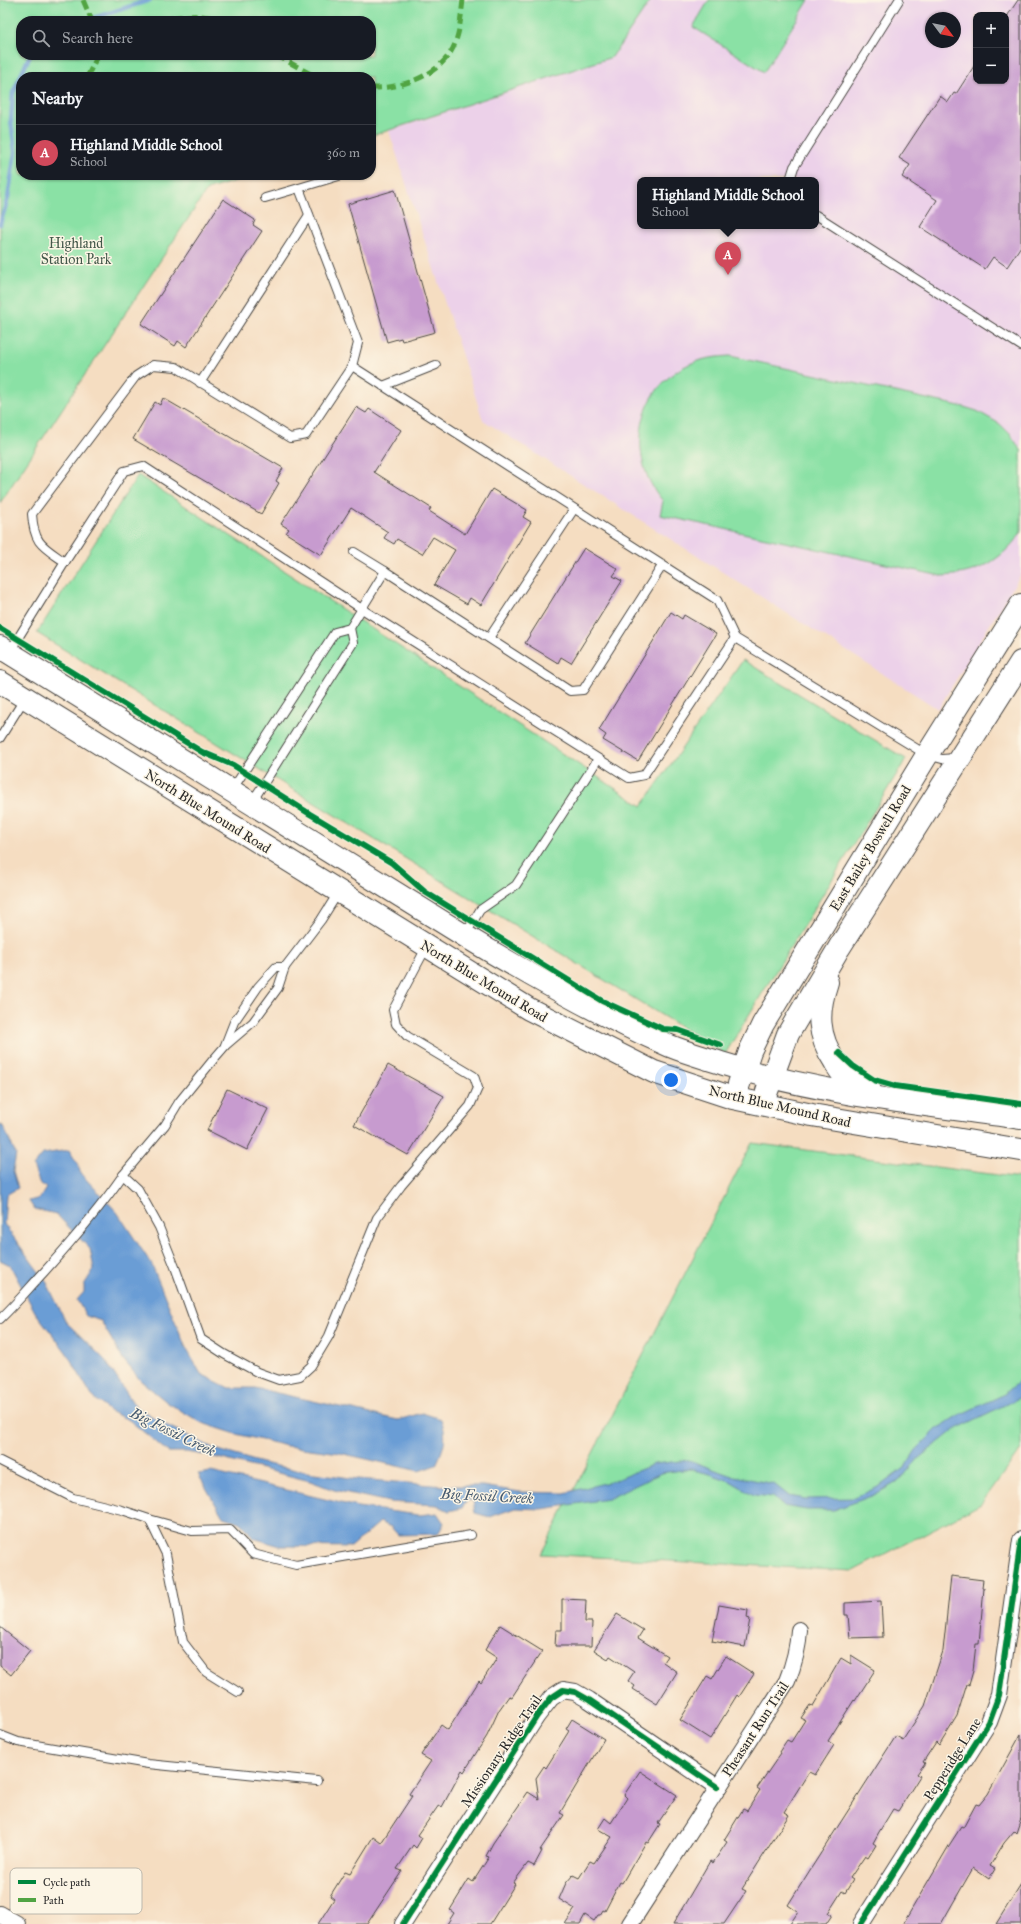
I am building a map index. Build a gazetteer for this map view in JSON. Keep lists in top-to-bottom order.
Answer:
{
  "streets": {
    "main road": ["North Blue Mound Road", "East Bailey Boswell Road"],
    "street": ["Pheasant Run Trail", "Missionary Ridge Trail", "Pepperidge Lane"]
  },
  "crossings": [
    ["North Blue Mound Road", "East Bailey Boswell Road"],
    ["Pheasant Run Trail", "Missionary Ridge Trail"]
  ],
  "water": ["Big Fossil Creek"],
  "parks": ["Highland Station Park"],
  "legend": ["Cycle path", "Path"],
  "north": "bottom right",
  "page": {
    "map_buttons": ["+", "−"],
    "search": "Search here",
    "heading": "Nearby",
    "list": [
      {
        "mark": "A",
        "name": "Highland Middle School",
        "note": "School",
        "value": "360 m"
      }
    ],
    "popup": ["Highland Middle School", "School"],
    "pins": "A"
  }
}
